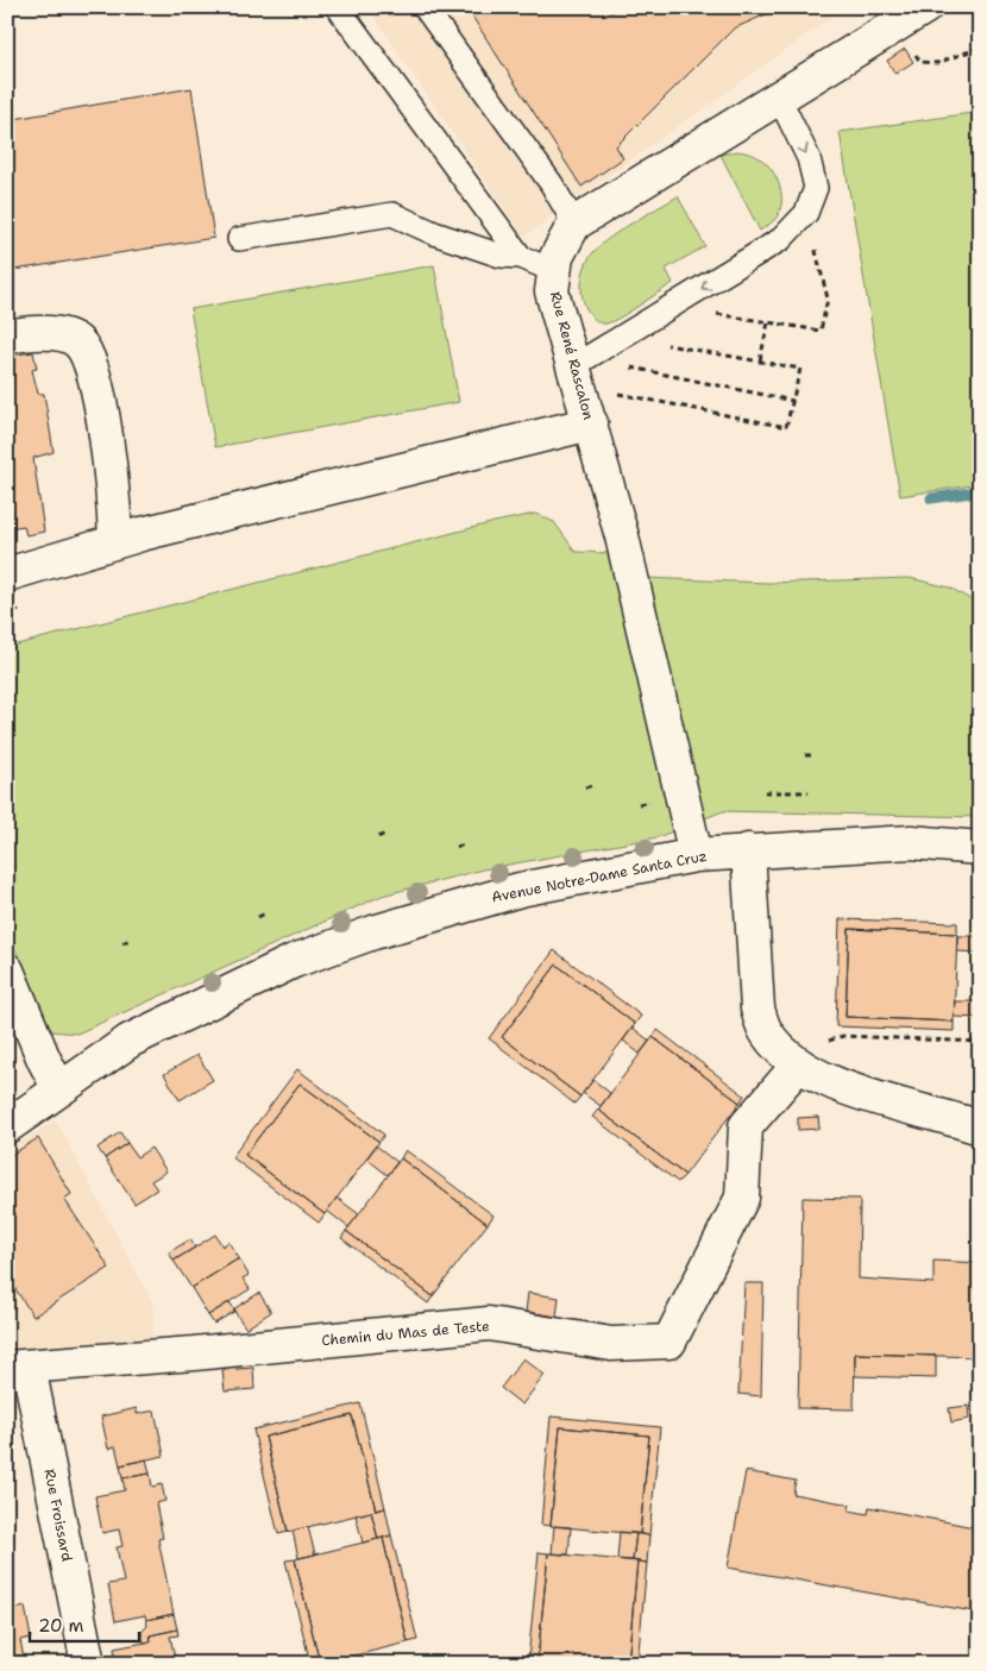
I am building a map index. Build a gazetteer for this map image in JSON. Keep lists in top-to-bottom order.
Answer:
{
  "streets": {
    "street": [
      "Rue René Rascalon",
      "Avenue Notre-Dame Santa Cruz",
      "Chemin du Mas de Teste",
      "Rue Froissard"
    ]
  },
  "crossings": [
    ["Rue René Rascalon", "Avenue Notre-Dame Santa Cruz"],
    ["Chemin du Mas de Teste", "Rue Froissard"]
  ],
  "scale_bar": "20 m"
}
